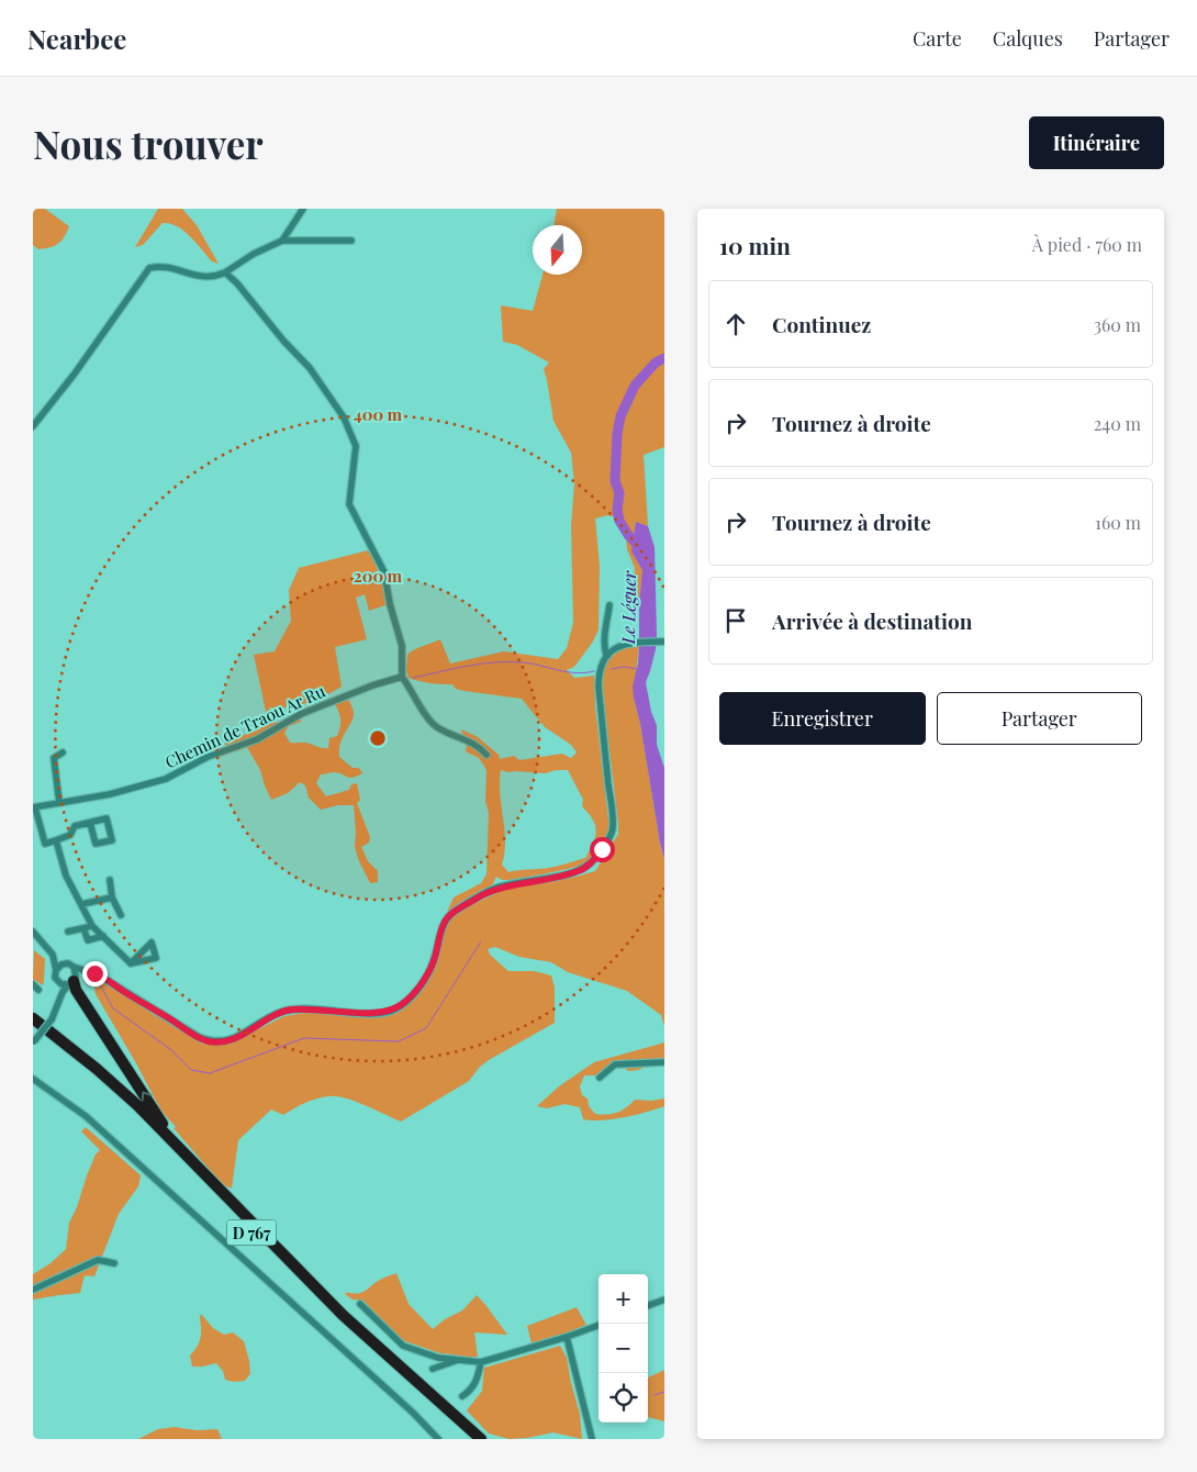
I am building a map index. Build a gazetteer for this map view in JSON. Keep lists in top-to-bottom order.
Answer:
{
  "streets": {
    "highway": ["D 767"],
    "street": ["Chemin de Traou Ar Ru"]
  },
  "water": ["Le Léguer"],
  "north": "bottom",
  "page": {
    "header": "Nearbee",
    "nav": ["Carte", "Calques", "Partager"],
    "buttons": [
      "Itinéraire",
      ["Enregistrer", "Partager"]
    ],
    "title": "Nous trouver",
    "heading": ["10 min", "À pied · 760 m"],
    "list": [
      ["Continuez", "360 m"],
      ["Tournez à droite", "240 m"],
      ["Tournez à droite", "160 m"],
      "Arrivée à destination"
    ],
    "map_buttons": ["+", "−"]
  },
  "rings": ["400 m", "200 m"]
}
